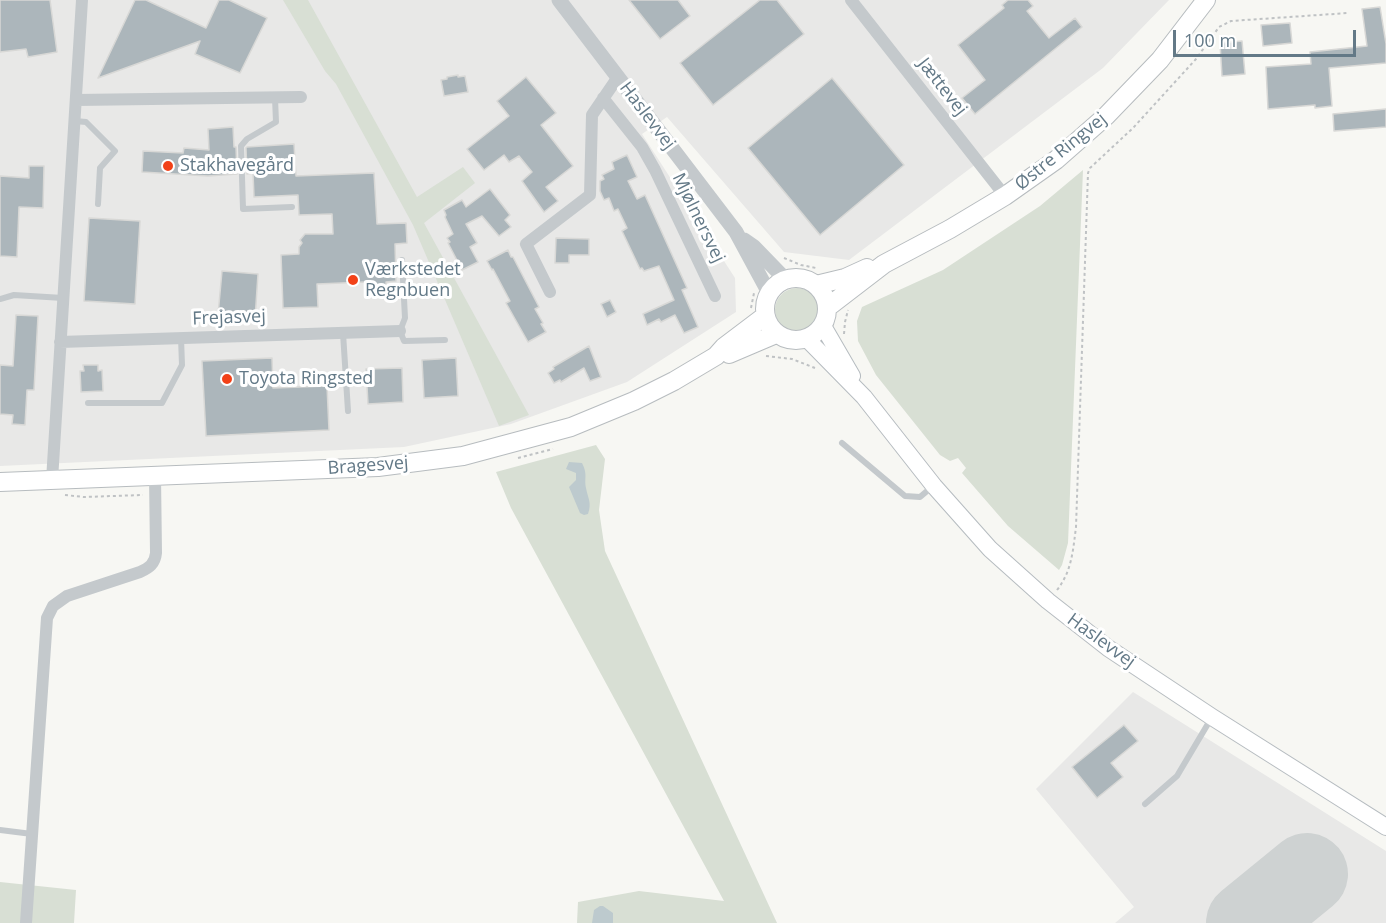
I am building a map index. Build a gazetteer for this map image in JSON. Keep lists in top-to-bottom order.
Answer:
{
  "streets": {
    "main road": ["Haslevvej", "Østre Ringvej", "Bragesvej"],
    "street": ["Jættevej", "Mjølnersvej", "Frejasvej"]
  },
  "crossings": [
    ["Jættevej", "Østre Ringvej"],
    ["Haslevvej", "Østre Ringvej"],
    ["Haslevvej", "Bragesvej"],
    ["Østre Ringvej", "Bragesvej"]
  ],
  "places": ["Stakhavegård", "Værkstedet Regnbuen", "Toyota Ringsted"],
  "scale_bar": "100 m"
}
